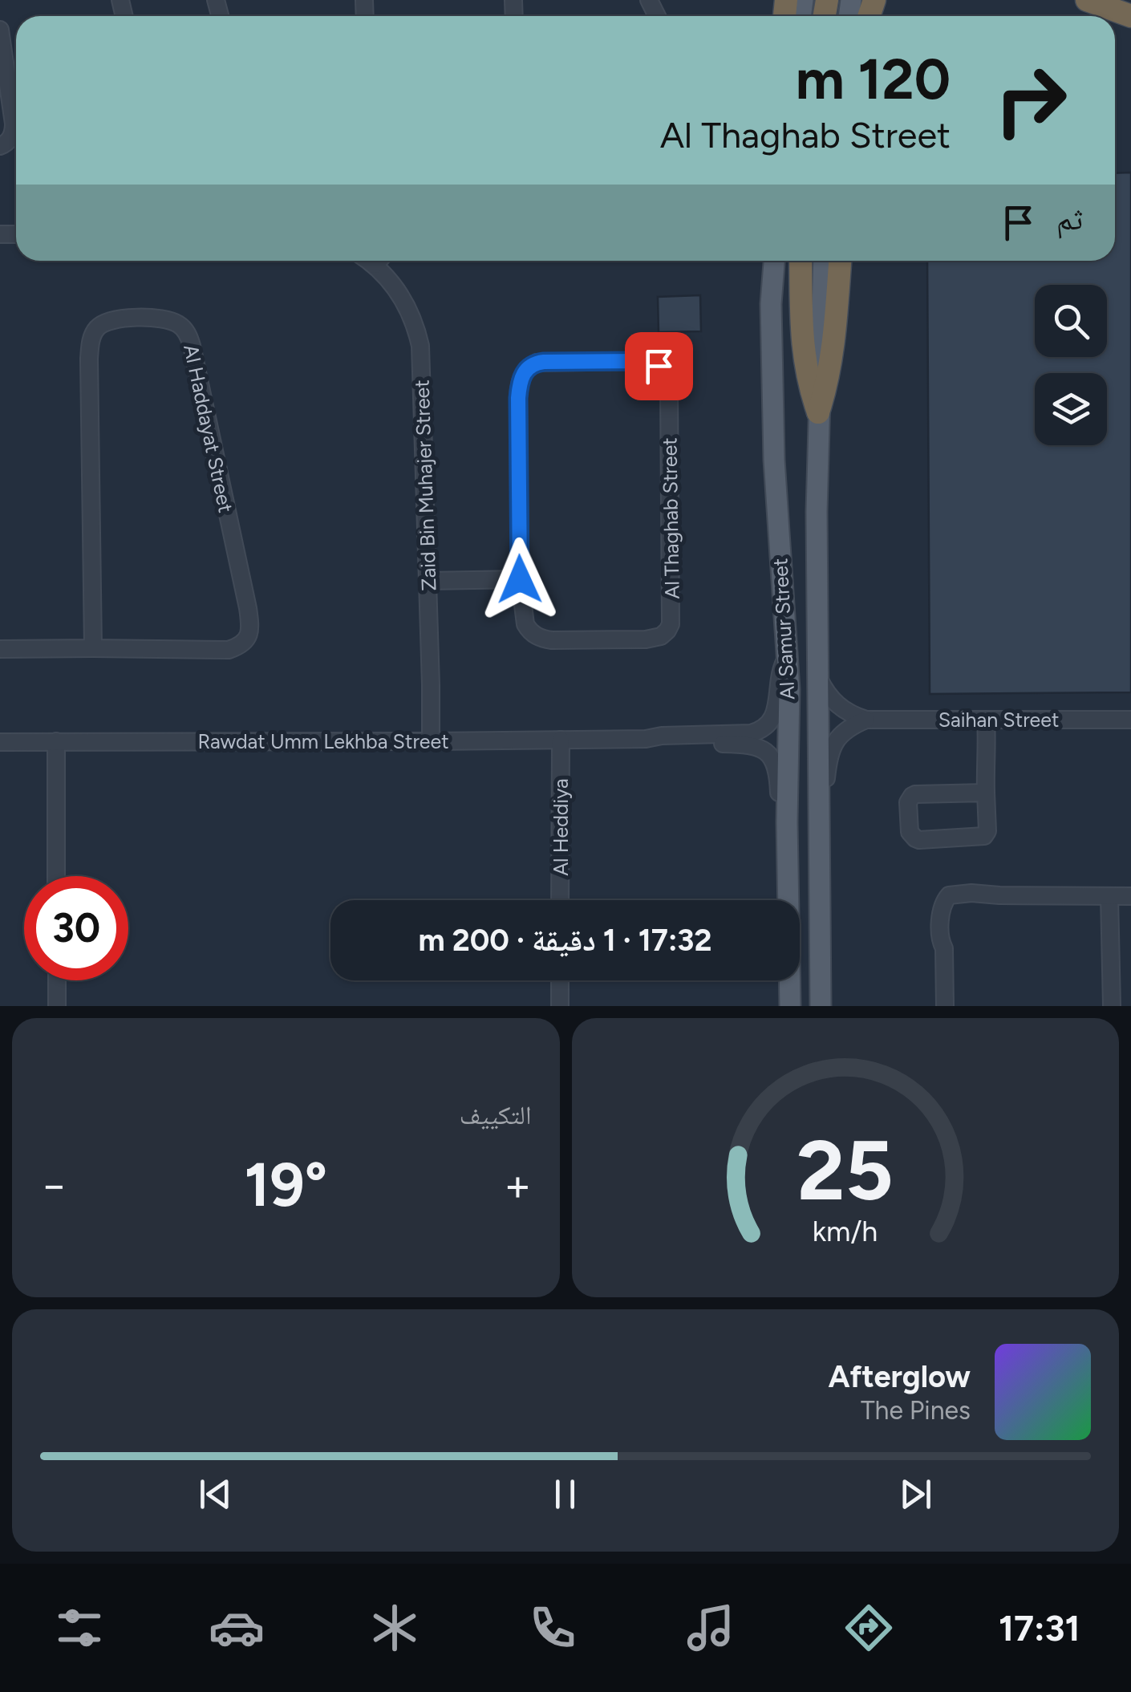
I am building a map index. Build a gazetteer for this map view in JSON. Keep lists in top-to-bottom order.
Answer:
{
  "streets": {
    "main road": ["Al Samur Street"],
    "street": [
      "Al Haddayat Street",
      "Zaid Bin Muhajer Street",
      "Al Thaghab Street",
      "Saihan Street",
      "Rawdat Umm Lekhba Street",
      "Al Heddiya"
    ]
  },
  "crossings": [
    ["Zaid Bin Muhajer Street", "Rawdat Umm Lekhba Street"],
    ["Al Samur Street", "Saihan Street"],
    ["Al Samur Street", "Rawdat Umm Lekhba Street"],
    ["Rawdat Umm Lekhba Street", "Al Heddiya"]
  ],
  "page": {
    "turn": ["120 m", "Al Thaghab Street"],
    "then": "ثم",
    "limit": "30",
    "trip": "17:32 · 1 دقيقة · 200 m",
    "tile": "التكييف",
    "heat": ["−", "19°", "+"],
    "song": ["Afterglow", "The Pines"],
    "tabs": "17:31",
    "gauge": ["25", "km/h"]
  }
}
